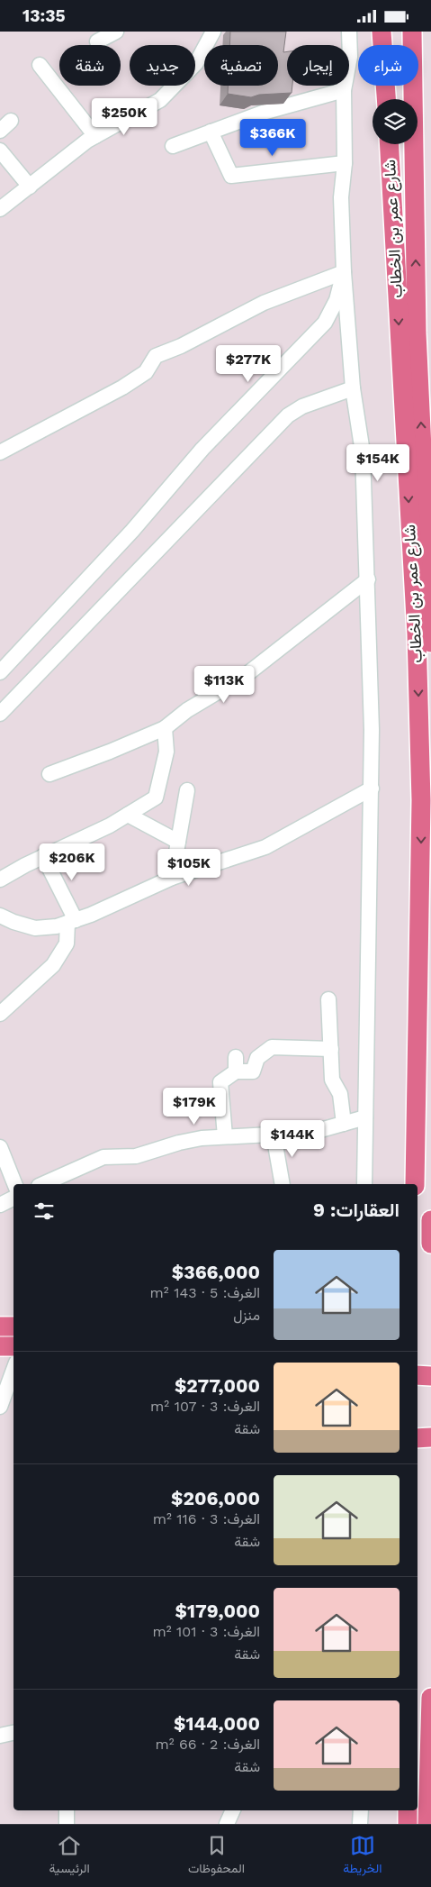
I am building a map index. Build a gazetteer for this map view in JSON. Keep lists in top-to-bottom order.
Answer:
{
  "streets": {
    "main road": ["شارع عمر بن الخطاب"]
  },
  "page": {
    "status": "13:35",
    "chip": [
      "شراء",
      "إيجار",
      "تصفية",
      "جديد",
      "شقة"
    ],
    "price": [
      "$250K",
      "$366K",
      "$277K",
      "$154K",
      "$113K",
      "$206K",
      "$105K",
      "$179K",
      "$144K"
    ],
    "heading": "العقارات: 9",
    "list": [
      {
        "name": "$366,000",
        "note": "الغرف: 5 · 143 m² · منزل"
      },
      {
        "name": "$277,000",
        "note": "الغرف: 3 · 107 m² · شقة"
      },
      {
        "name": "$206,000",
        "note": "الغرف: 3 · 116 m² · شقة"
      },
      {
        "name": "$179,000",
        "note": "الغرف: 3 · 101 m² · شقة"
      },
      {
        "name": "$144,000",
        "note": "الغرف: 2 · 66 m² · شقة"
      }
    ],
    "tabs": ["الخريطة", "المحفوظات", "الرئيسية"]
  }
}
